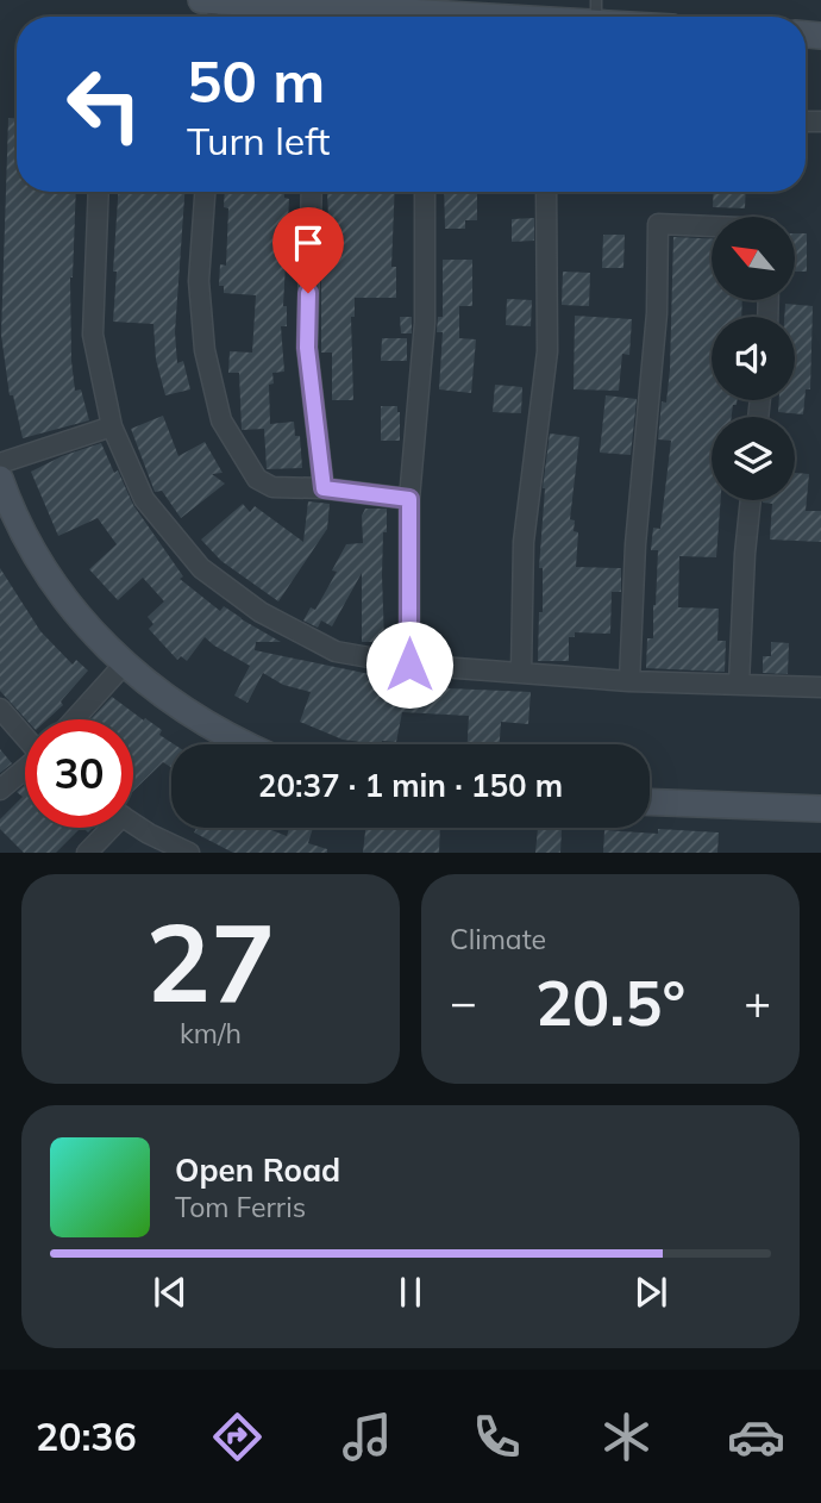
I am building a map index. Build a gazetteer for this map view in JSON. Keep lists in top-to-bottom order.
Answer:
{
  "north": "top left",
  "page": {
    "turn": ["50 m", "Turn left"],
    "limit": "30",
    "trip": "20:37 · 1 min · 150 m",
    "tile": [
      ["27", "km/h"],
      "Climate"
    ],
    "heat": ["−", "20.5°", "+"],
    "song": ["Open Road", "Tom Ferris"],
    "tabs": "20:36"
  }
}
